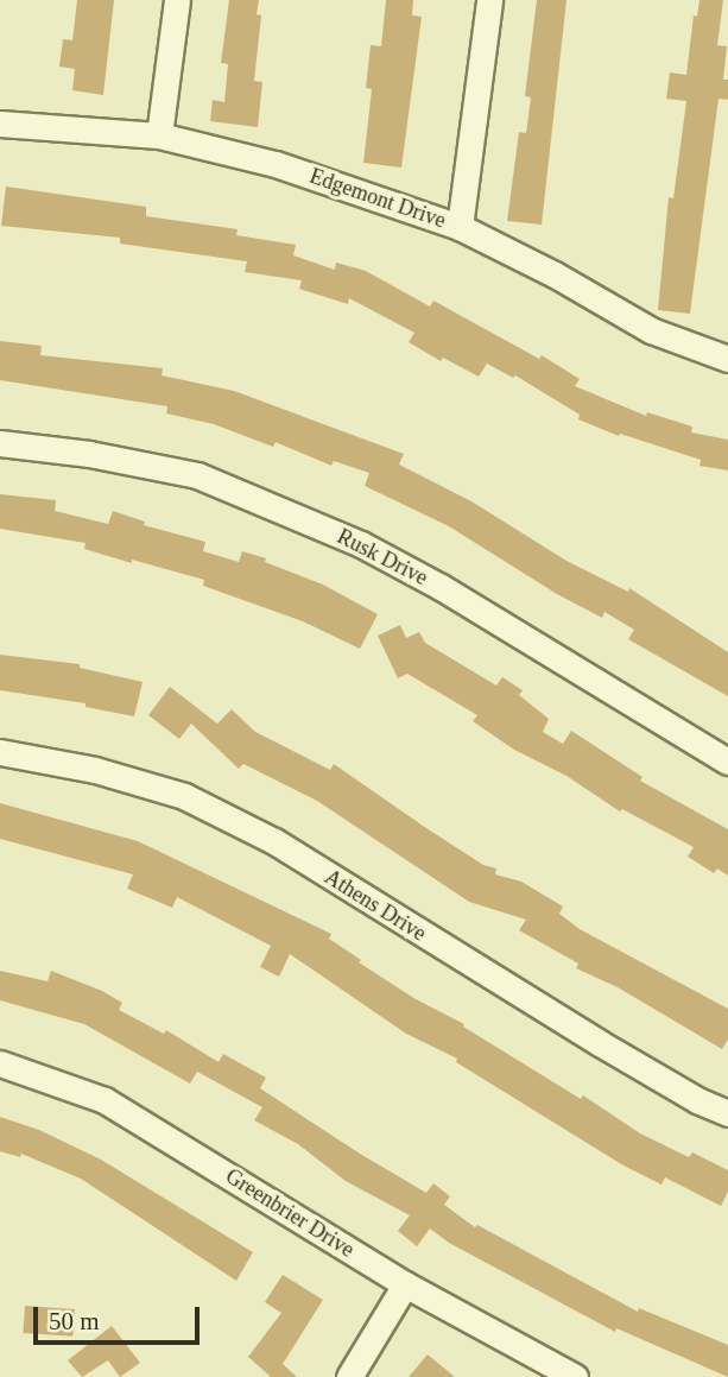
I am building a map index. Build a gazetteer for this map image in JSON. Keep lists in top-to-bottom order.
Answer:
{
  "streets": {
    "street": [
      "Edgemont Drive",
      "Rusk Drive",
      "Athens Drive",
      "Greenbrier Drive"
    ]
  },
  "scale_bar": "50 m"
}
